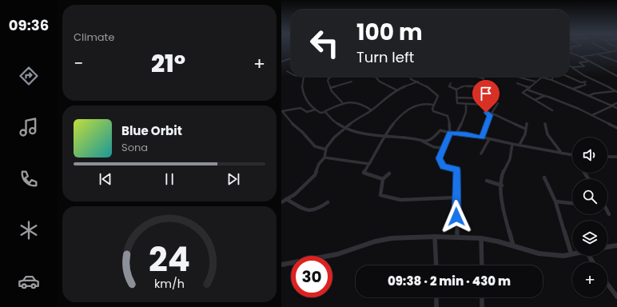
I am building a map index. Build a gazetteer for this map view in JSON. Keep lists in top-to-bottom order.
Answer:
{
  "page": {
    "tabs": "09:36",
    "tile": "Climate",
    "turn": ["100 m", "Turn left"],
    "heat": ["−", "21°", "+"],
    "song": ["Blue Orbit", "Sona"],
    "map_buttons": "+",
    "limit": "30",
    "trip": "09:38 · 2 min · 430 m",
    "gauge": ["24", "km/h"]
  }
}
